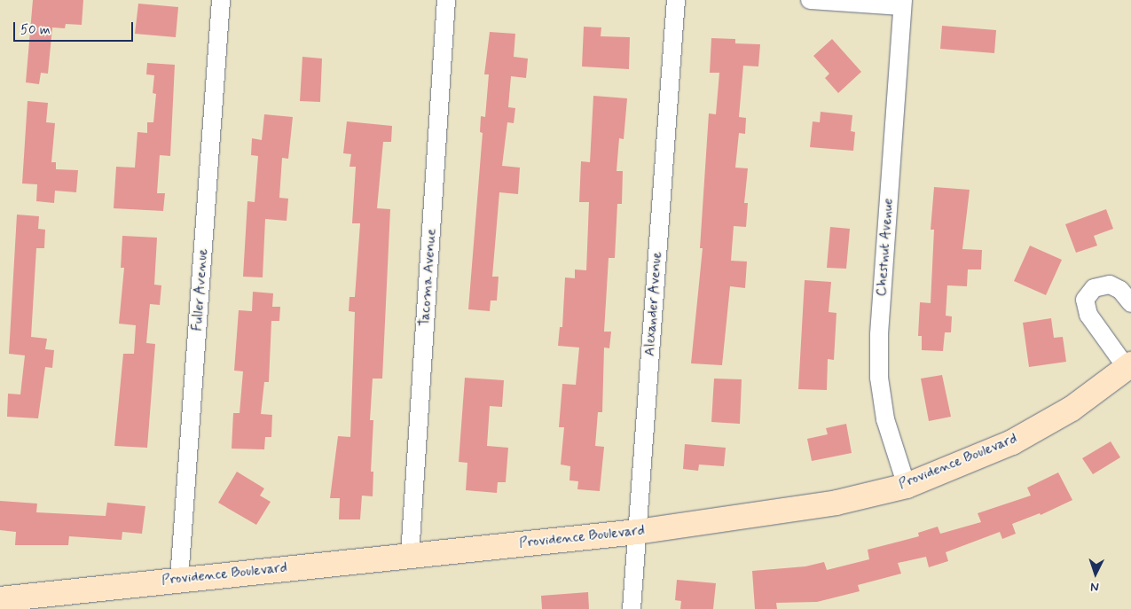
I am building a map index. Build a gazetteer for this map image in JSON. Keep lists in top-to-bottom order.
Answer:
{
  "streets": {
    "main road": ["Providence Boulevard"],
    "street": [
      "Chestnut Avenue",
      "Tacoma Avenue",
      "Fuller Avenue",
      "Alexander Avenue"
    ]
  },
  "crossings": [
    ["Chestnut Avenue", "Providence Boulevard"],
    ["Tacoma Avenue", "Providence Boulevard"],
    ["Fuller Avenue", "Providence Boulevard"],
    ["Alexander Avenue", "Providence Boulevard"]
  ],
  "scale_bar": "50 m",
  "north": "bottom"
}
